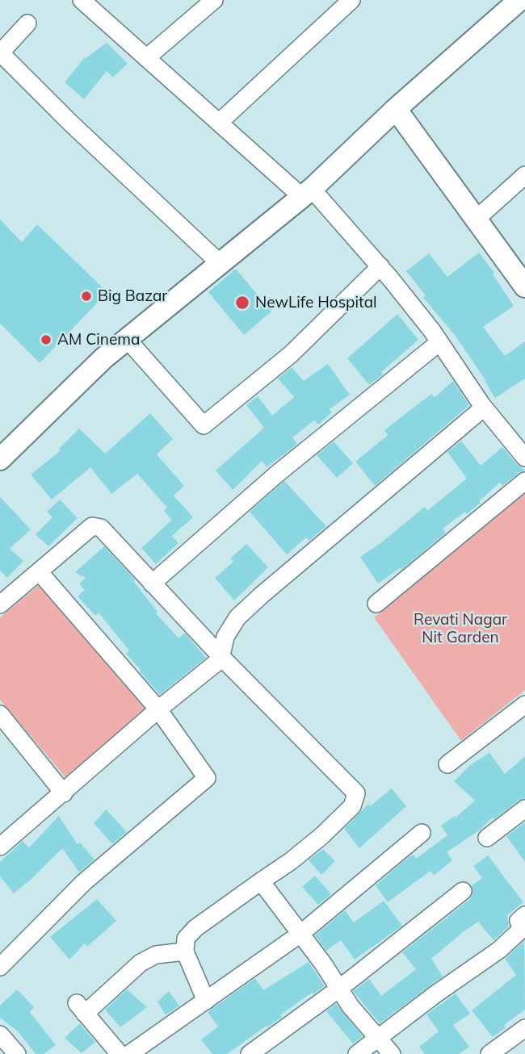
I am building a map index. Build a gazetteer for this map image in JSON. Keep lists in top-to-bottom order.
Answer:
{
  "parks": ["Revati Nagar Nit Garden"],
  "places": ["Big Bazar", "NewLife Hospital", "AM Cinema"]
}
